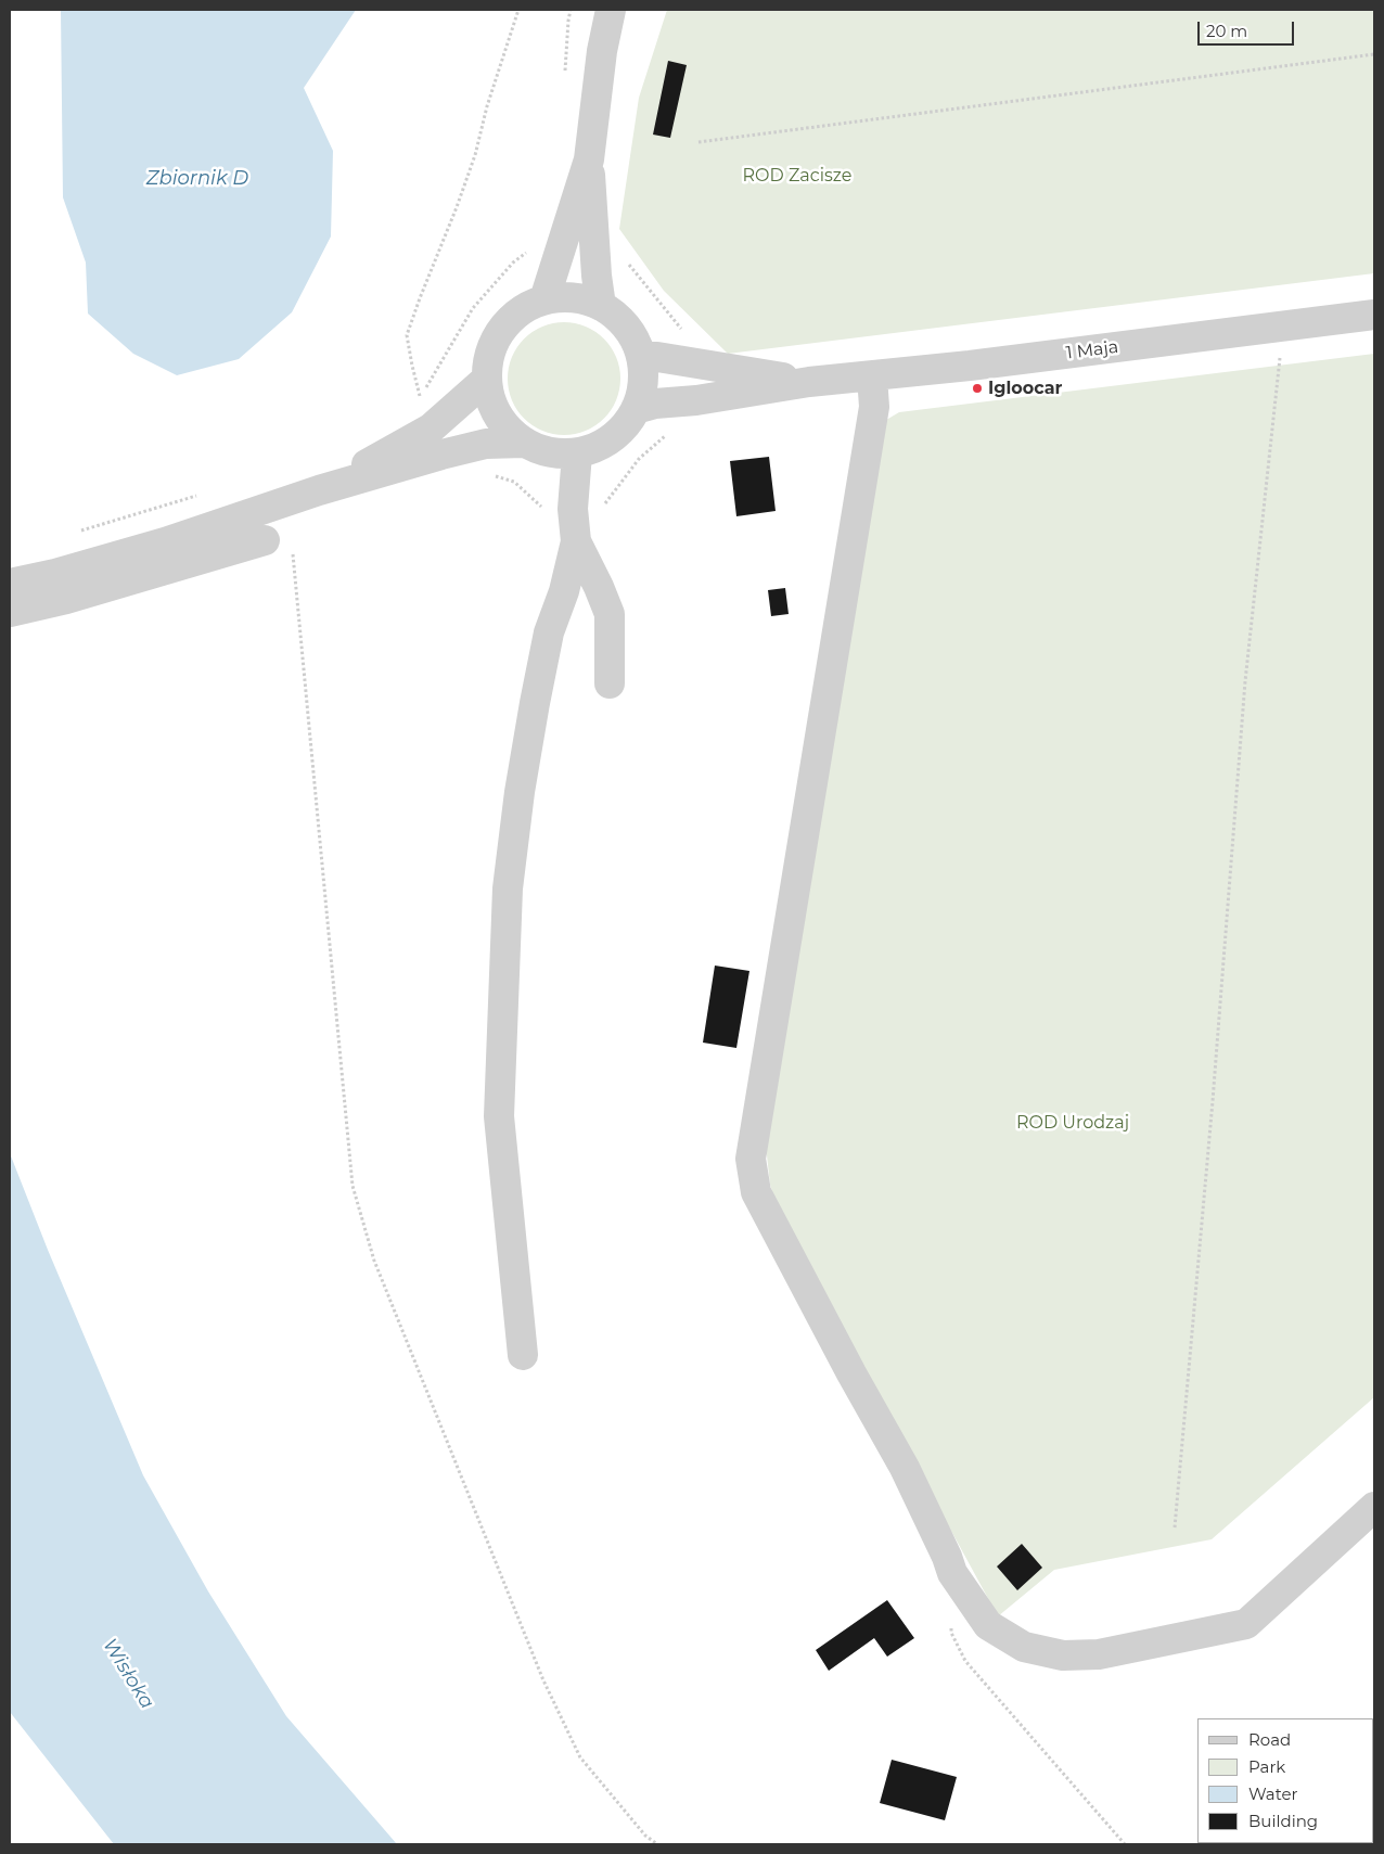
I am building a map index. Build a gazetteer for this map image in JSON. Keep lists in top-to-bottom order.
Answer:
{
  "streets": {
    "street": ["1 Maja"]
  },
  "water": ["Zbiornik D", "Wisłoka"],
  "parks": ["ROD Zacisze", "ROD Urodzaj"],
  "places": ["Igloocar"],
  "legend": [
    "Road",
    "Park",
    "Water",
    "Building"
  ],
  "scale_bar": "20 m"
}
